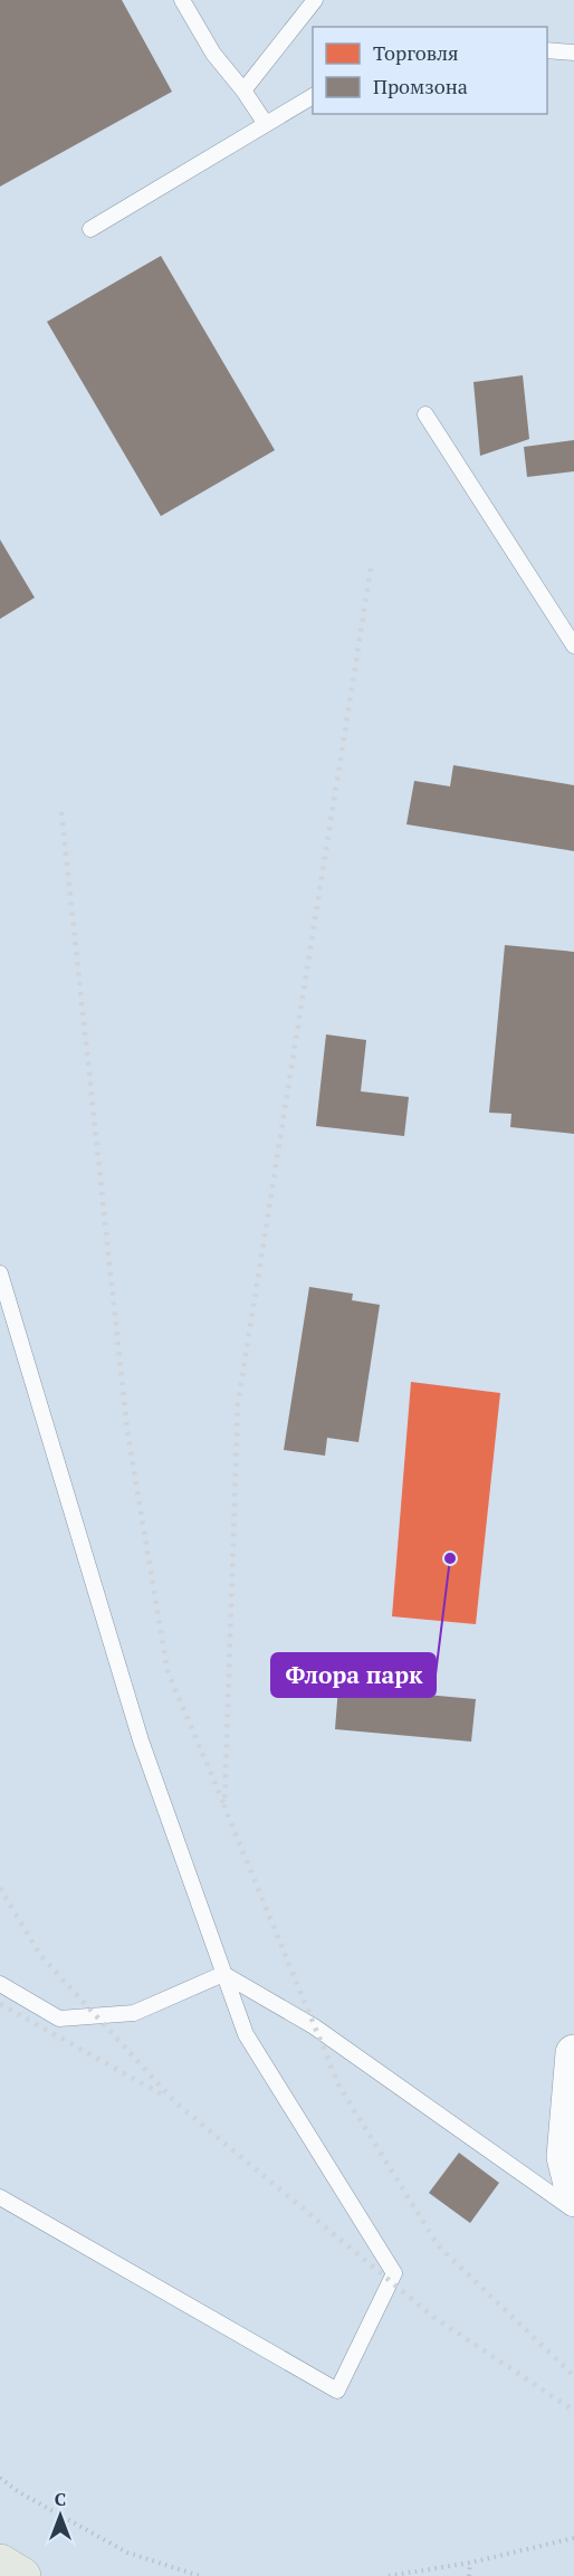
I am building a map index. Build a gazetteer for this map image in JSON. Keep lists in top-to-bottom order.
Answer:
{
  "places": ["Флора парк"],
  "legend": ["Торговля", "Промзона"],
  "north": "top"
}
